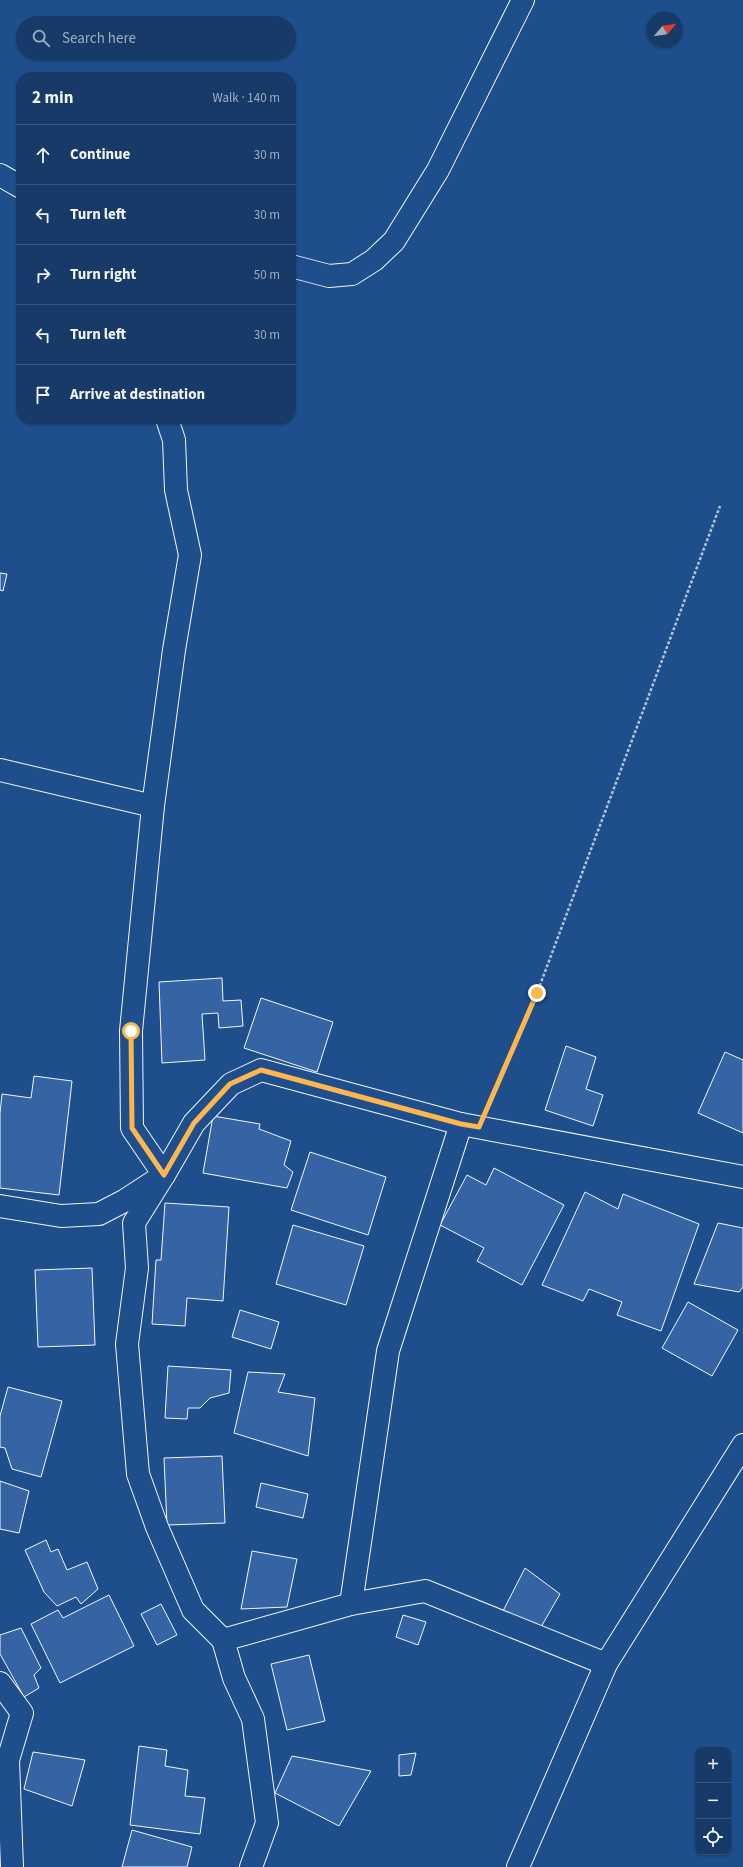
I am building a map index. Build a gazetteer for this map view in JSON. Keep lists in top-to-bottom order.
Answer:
{
  "north": "top right",
  "page": {
    "search": "Search here",
    "heading": ["2 min", "Walk · 140 m"],
    "list": [
      ["Continue", "30 m"],
      ["Turn left", "30 m"],
      ["Turn right", "50 m"],
      ["Turn left", "30 m"],
      "Arrive at destination"
    ],
    "map_buttons": ["+", "−"]
  }
}
